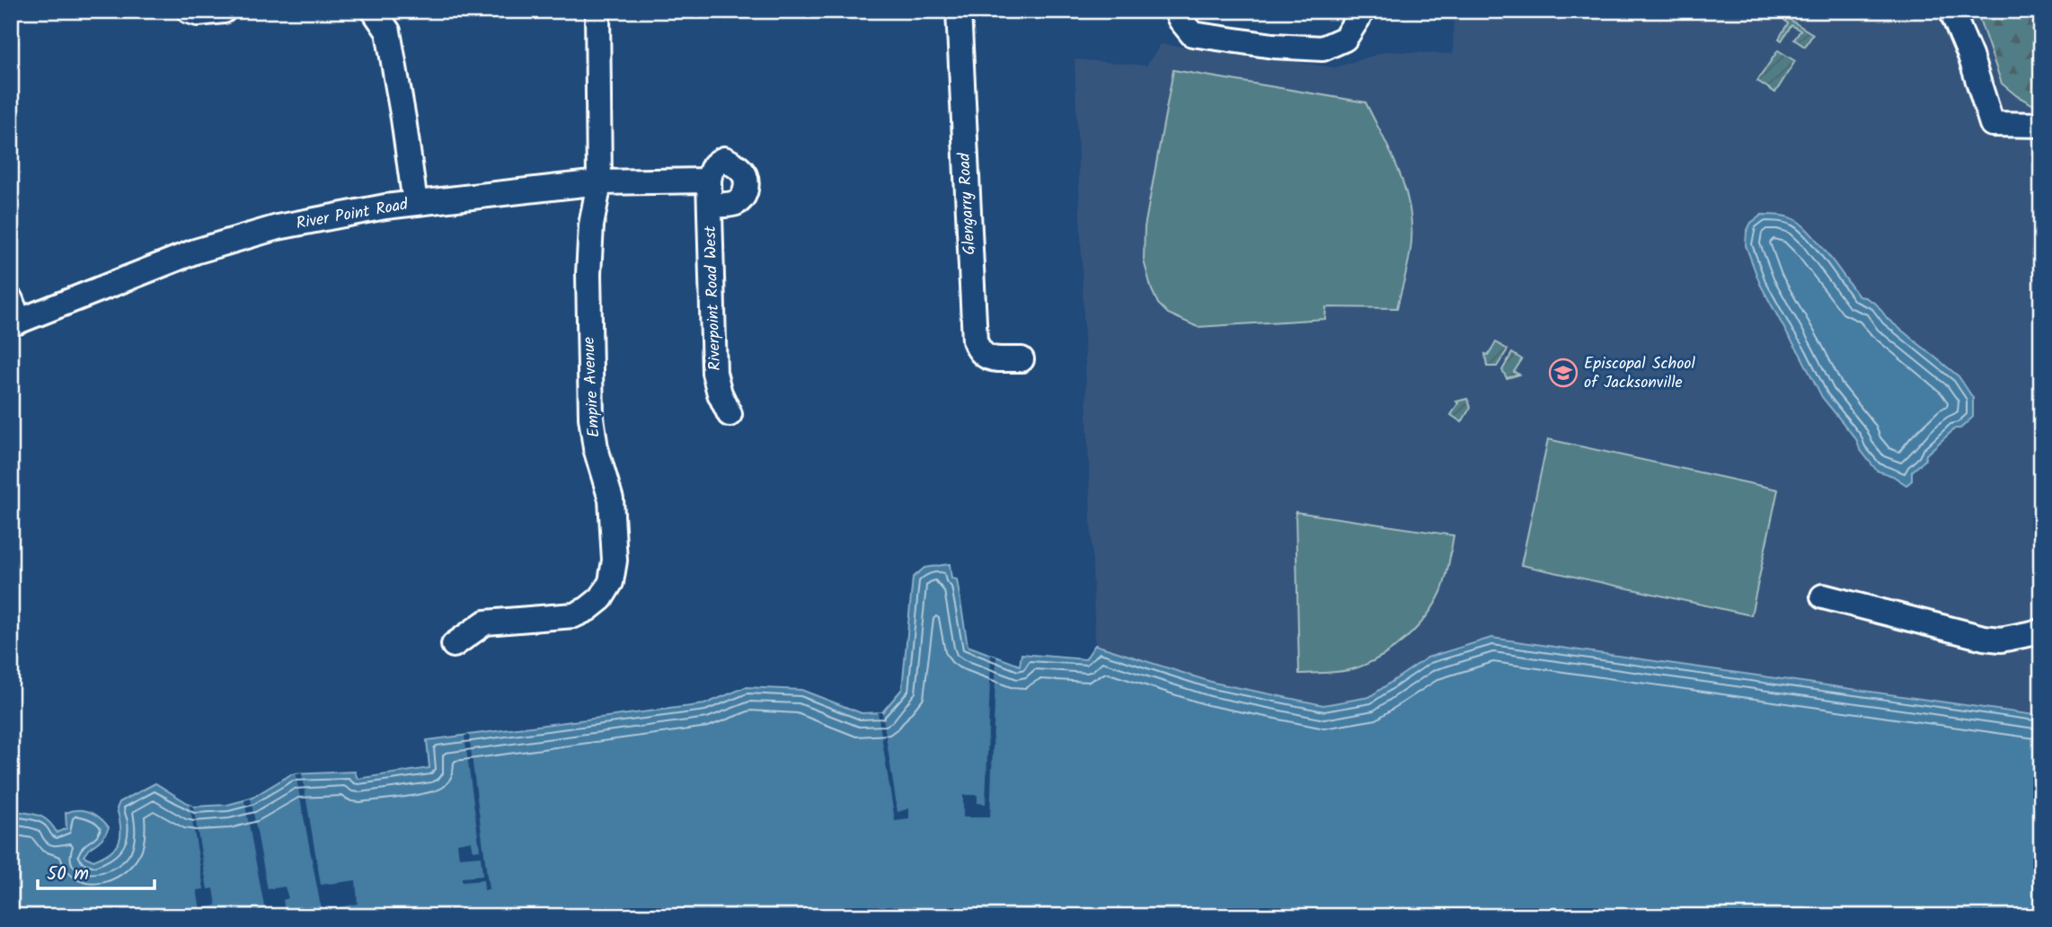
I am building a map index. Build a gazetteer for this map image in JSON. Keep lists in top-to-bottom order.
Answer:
{
  "streets": {
    "street": [
      "Glengarry Road",
      "River Point Road",
      "Riverpoint Road West",
      "Empire Avenue"
    ]
  },
  "crossings": [
    ["River Point Road", "Riverpoint Road West"],
    ["River Point Road", "Empire Avenue"]
  ],
  "places": {
    "school or university": ["Episcopal School of Jacksonville"]
  },
  "scale_bar": "50 m"
}
